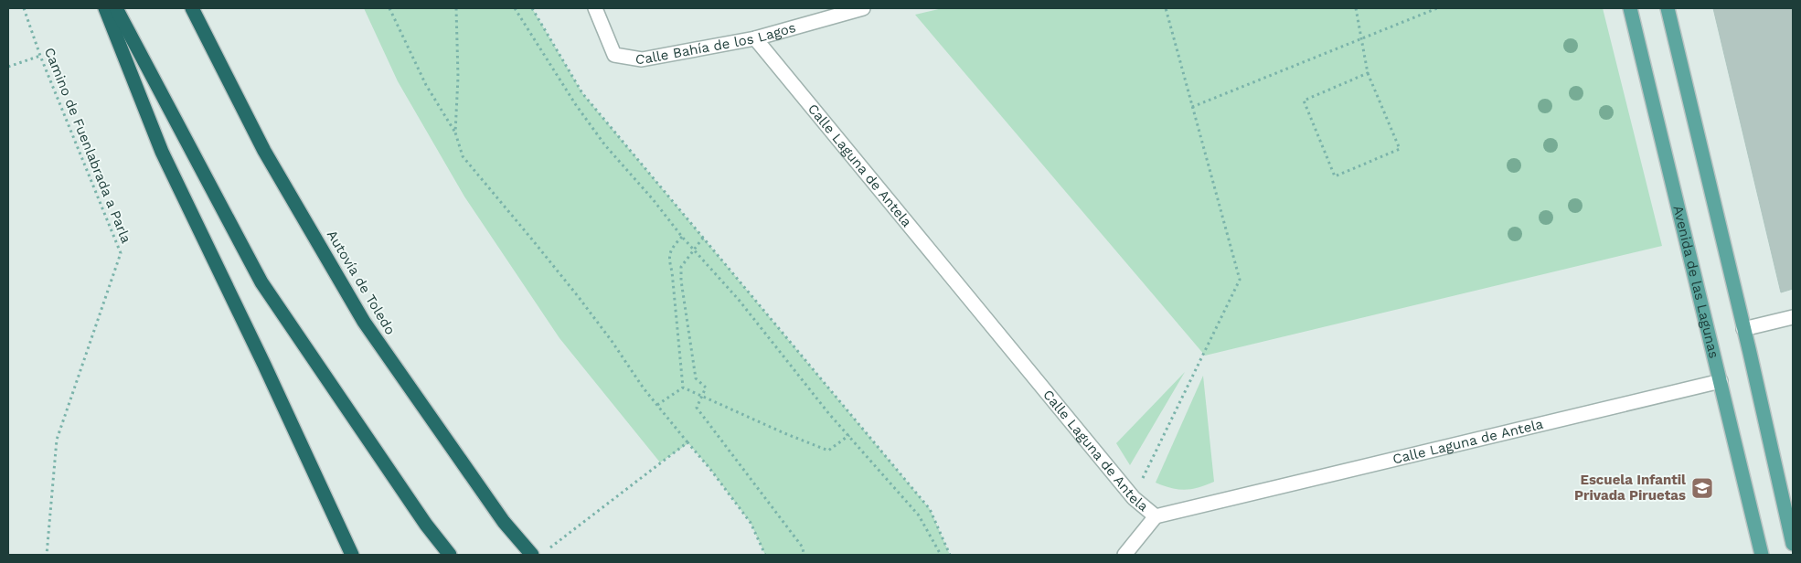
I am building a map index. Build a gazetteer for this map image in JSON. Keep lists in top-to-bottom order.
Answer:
{
  "streets": {
    "highway": ["Autovía de Toledo"],
    "main road": ["Avenida de las Lagunas"],
    "street": ["Calle Bahía de los Lagos", "Calle Laguna de Antela"],
    "path": ["Camino de Fuenlabrada a Parla"]
  },
  "crossings": [
    ["Calle Bahía de los Lagos", "Calle Laguna de Antela"],
    ["Calle Laguna de Antela", "Avenida de las Lagunas"]
  ],
  "places": {
    "school or university": ["Escuela Infantil Privada Piruetas"]
  }
}
